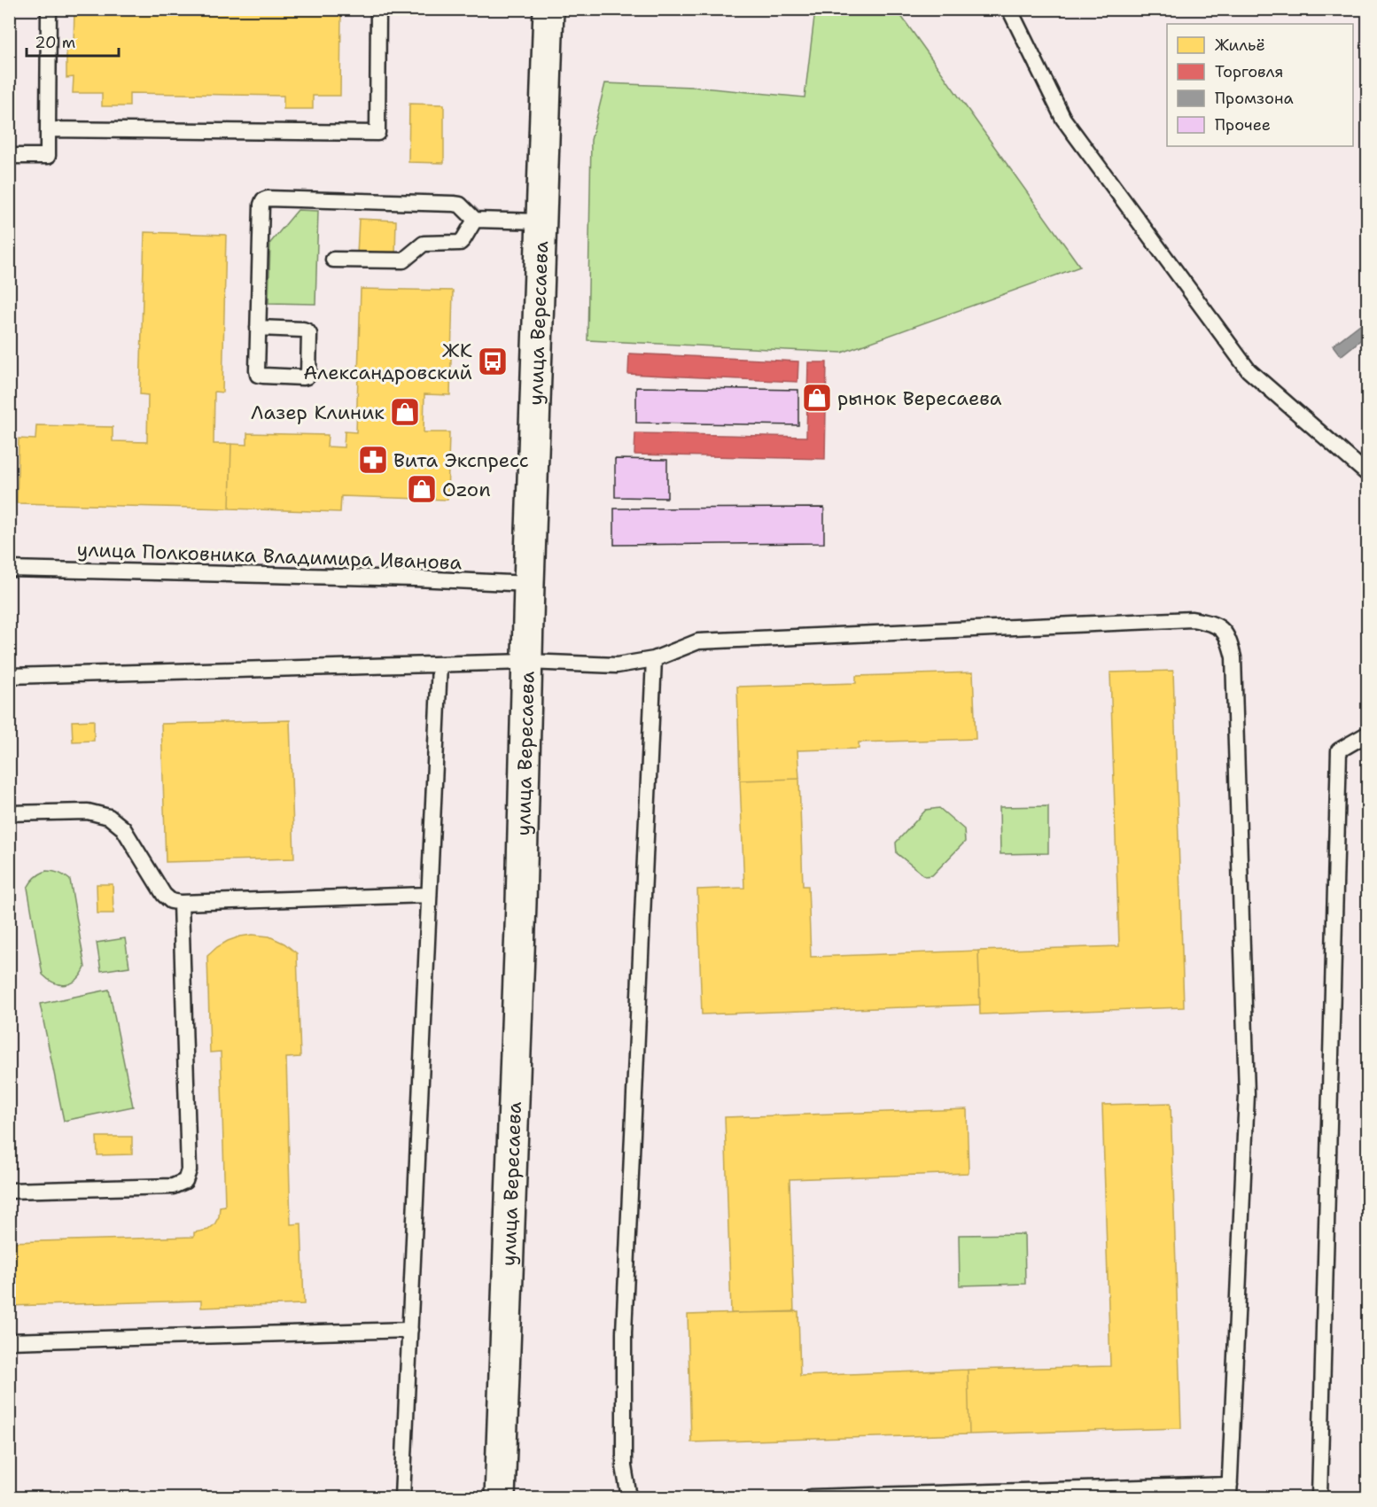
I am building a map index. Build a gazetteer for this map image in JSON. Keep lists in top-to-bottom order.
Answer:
{
  "streets": {
    "main road": ["улица Вересаева"],
    "lane": ["улица Полковника Владимира Иванова"]
  },
  "crossings": [
    ["улица Вересаева", "улица Полковника Владимира Иванова"]
  ],
  "places": {
    "bus stop": ["ЖК Александровский"],
    "shop": ["рынок Вересаева", "Лазер Клиник", "Ozon"],
    "pharmacy": ["Вита Экспресс"]
  },
  "legend": [
    "Жильё",
    "Торговля",
    "Промзона",
    "Прочее"
  ],
  "scale_bar": "20 m"
}
